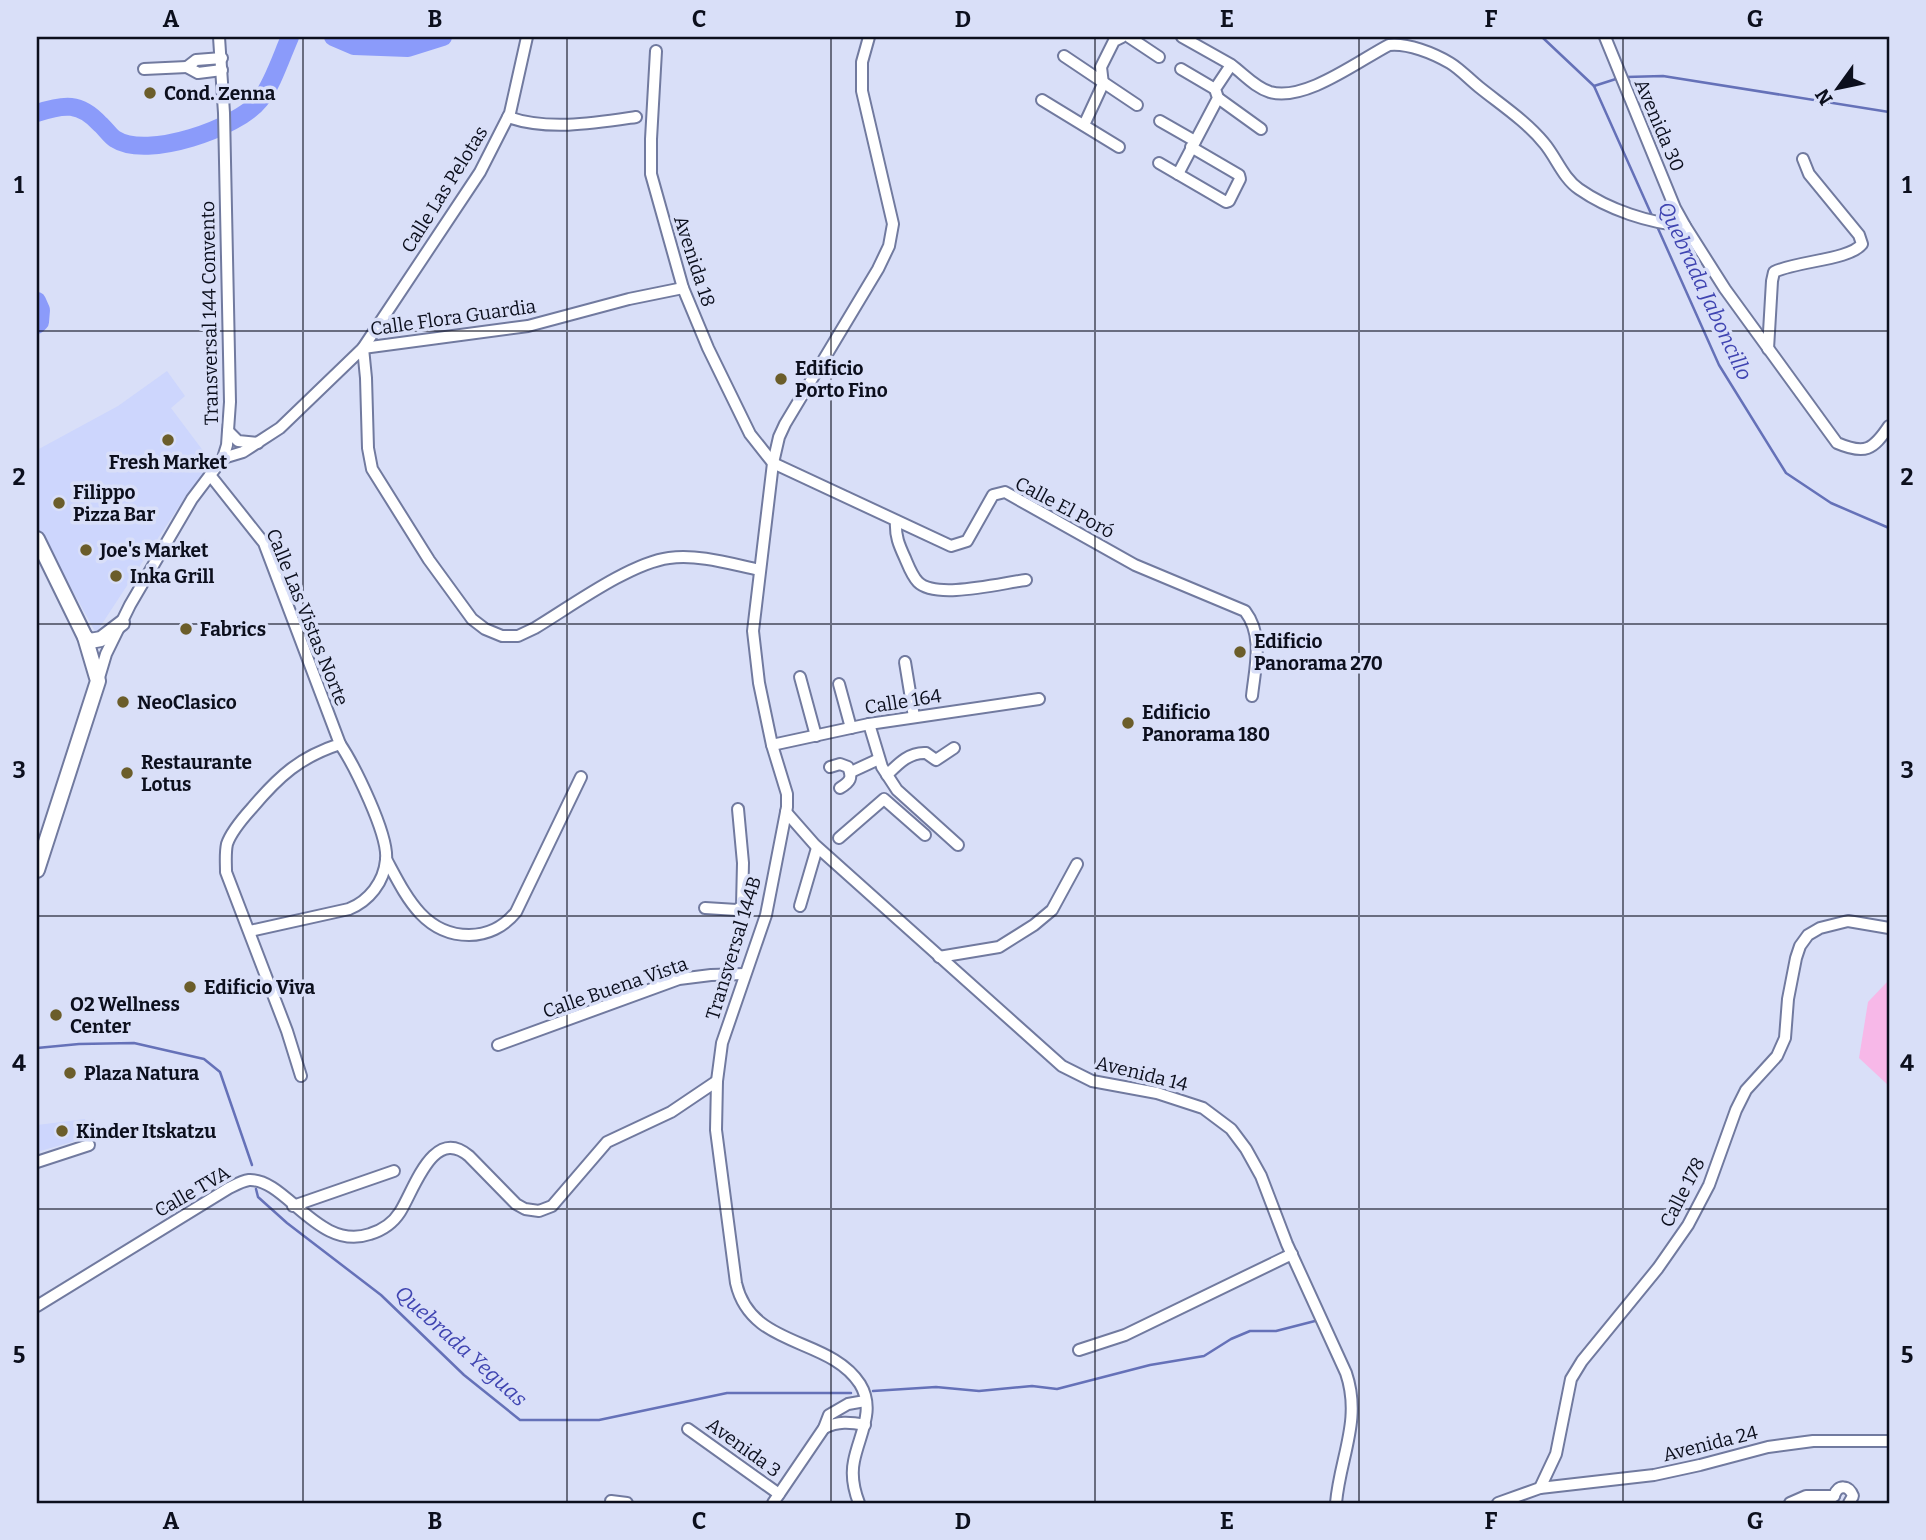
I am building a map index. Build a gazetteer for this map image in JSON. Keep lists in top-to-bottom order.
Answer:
{
  "streets": {
    "street": [
      "Avenida 30",
      "Calle Las Pelotas",
      "Avenida 18",
      "Transversal 144 Convento",
      "Calle Flora Guardia",
      "Calle El Poró",
      "Calle Las Vistas Norte",
      "Calle 164",
      "Transversal 144B",
      "Calle Buena Vista",
      "Avenida 14",
      "Calle TVA",
      "Calle 178",
      "Avenida 24",
      "Avenida 3"
    ]
  },
  "crossings": [
    ["Calle Las Pelotas", "Calle Flora Guardia"],
    ["Avenida 18", "Calle Flora Guardia"],
    ["Avenida 18", "Calle El Poró"],
    ["Avenida 18", "Transversal 144B"],
    ["Transversal 144 Convento", "Calle Flora Guardia"],
    ["Transversal 144 Convento", "Calle Las Vistas Norte"],
    ["Calle El Poró", "Transversal 144B"],
    ["Calle 164", "Transversal 144B"],
    ["Transversal 144B", "Calle Buena Vista"],
    ["Transversal 144B", "Avenida 14"],
    ["Transversal 144B", "Calle TVA"],
    ["Calle 178", "Avenida 24"]
  ],
  "water": ["Quebrada Jaboncillo", "Quebrada Yeguas"],
  "places": [
    "Cond. Zenna",
    "Edificio Porto Fino",
    "Fresh Market",
    "Filippo Pizza Bar",
    "Joe's Market",
    "Inka Grill",
    "Fabrics",
    "Edificio Panorama 270",
    "NeoClasico",
    "Edificio Panorama 180",
    "Restaurante Lotus",
    "Edificio Viva",
    "O2 Wellness Center",
    "Plaza Natura",
    "Kinder Itskatzu"
  ],
  "north": "bottom left",
  "grid": {
    "columns": [
      "A",
      "B",
      "C",
      "D",
      "E",
      "F",
      "G"
    ],
    "rows": [
      "1",
      "2",
      "3",
      "4",
      "5"
    ]
  }
}
